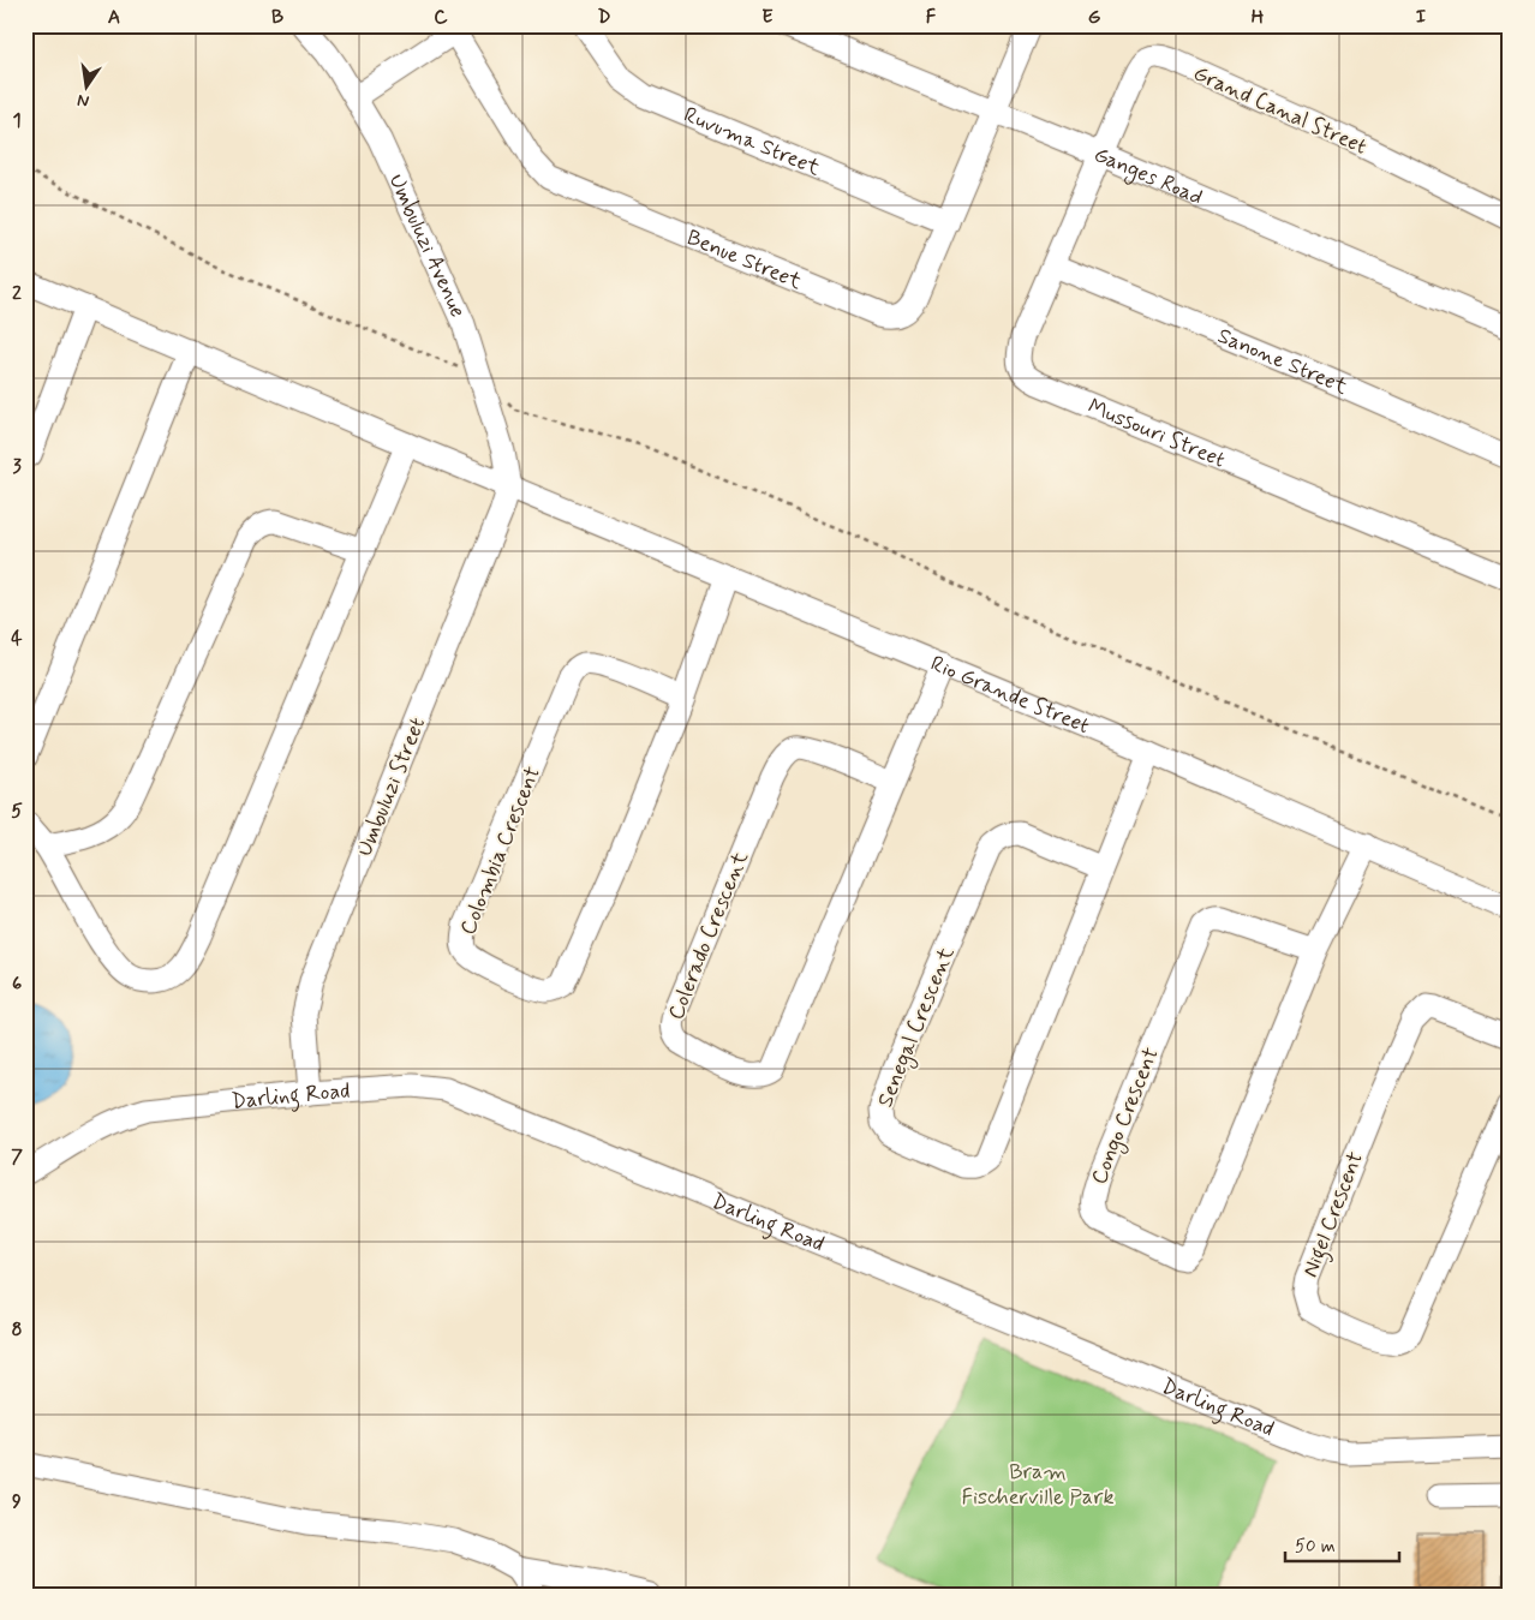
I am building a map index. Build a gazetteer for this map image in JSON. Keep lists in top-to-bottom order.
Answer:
{
  "streets": {
    "street": [
      "Grand Canal Street",
      "Ruvuma Street",
      "Ganges Road",
      "Umbuluzi Avenue",
      "Benue Street",
      "Sanone Street",
      "Mussouri Street",
      "Rio Grande Street",
      "Umbuluzi Street",
      "Colombia Crescent",
      "Colerado Crescent",
      "Senegal Crescent",
      "Darling Road",
      "Congo Crescent",
      "Nigel Crescent"
    ]
  },
  "crossings": [
    ["Grand Canal Street", "Ganges Road"],
    ["Grand Canal Street", "Mussouri Street"],
    ["Ruvuma Street", "Benue Street"],
    ["Ganges Road", "Benue Street"],
    ["Ganges Road", "Mussouri Street"],
    ["Umbuluzi Avenue", "Rio Grande Street"],
    ["Umbuluzi Avenue", "Umbuluzi Street"],
    ["Sanone Street", "Mussouri Street"],
    ["Rio Grande Street", "Umbuluzi Street"],
    ["Rio Grande Street", "Colombia Crescent"],
    ["Rio Grande Street", "Colerado Crescent"],
    ["Rio Grande Street", "Senegal Crescent"],
    ["Rio Grande Street", "Congo Crescent"],
    ["Umbuluzi Street", "Darling Road"]
  ],
  "parks": ["Bram Fischerville Park"],
  "scale_bar": "50 m",
  "north": "bottom",
  "grid": {
    "columns": [
      "A",
      "B",
      "C",
      "D",
      "E",
      "F",
      "G",
      "H",
      "I"
    ],
    "rows": [
      "1",
      "2",
      "3",
      "4",
      "5",
      "6",
      "7",
      "8",
      "9"
    ]
  }
}
